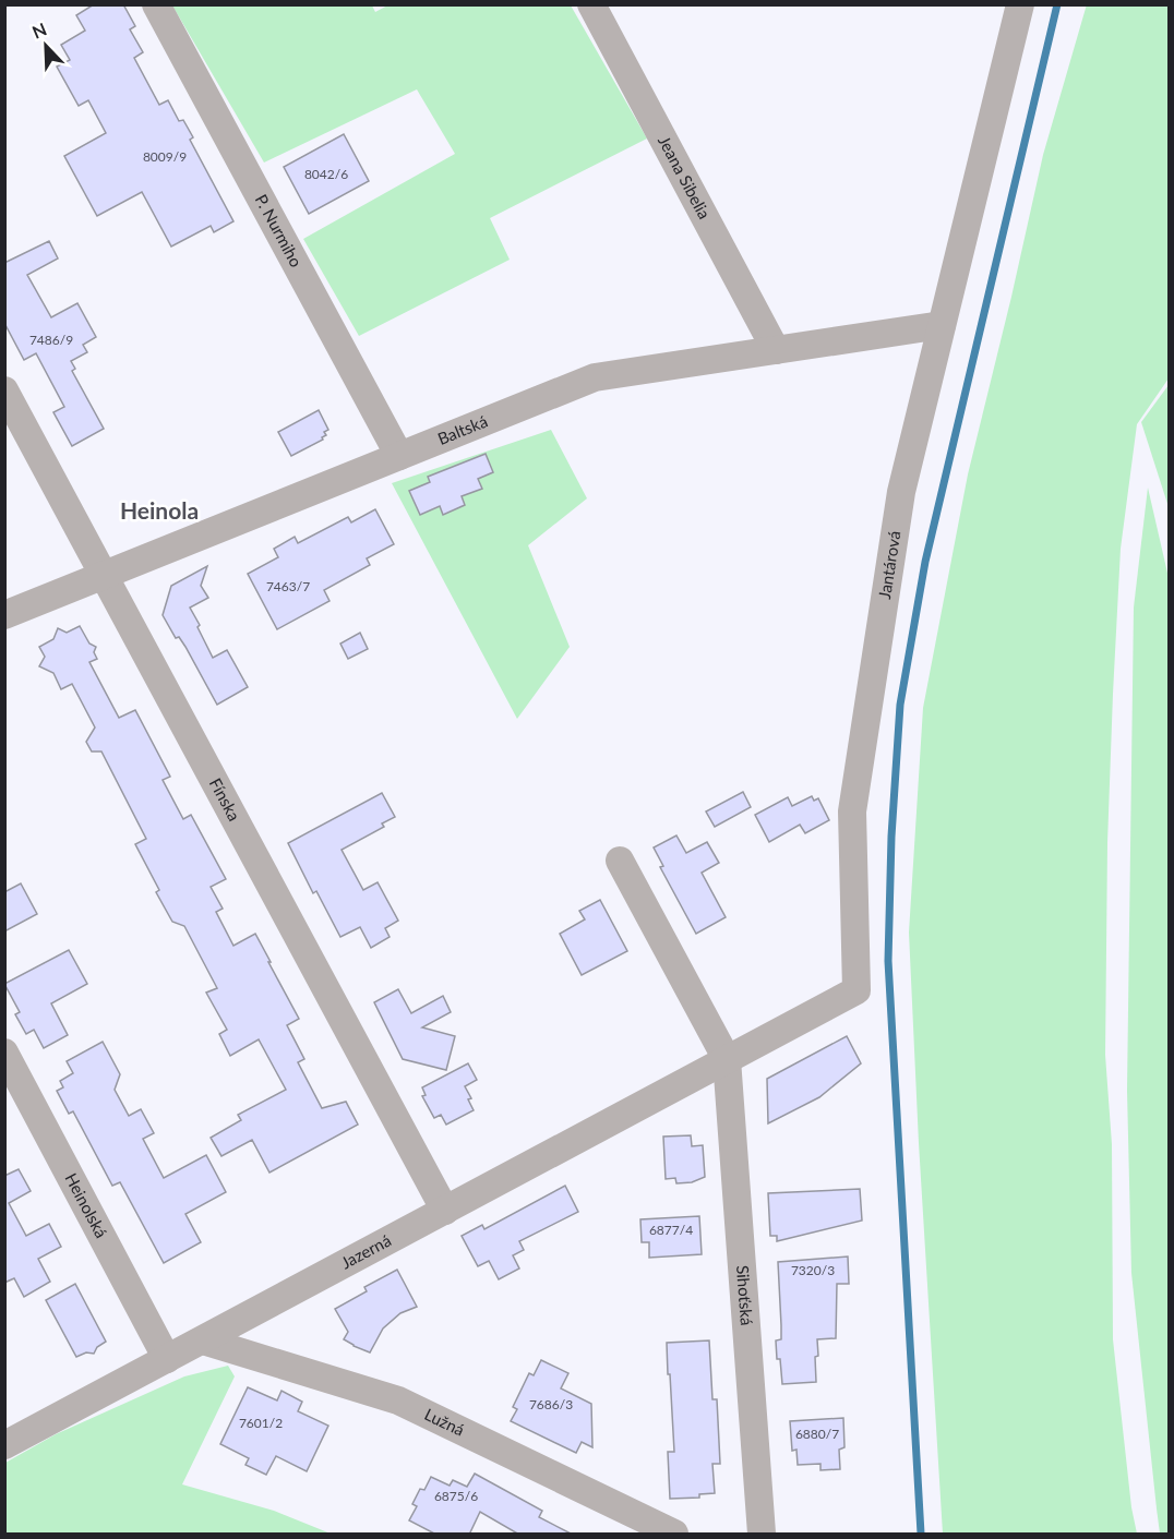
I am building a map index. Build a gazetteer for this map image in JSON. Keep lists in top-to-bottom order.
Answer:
{
  "streets": {
    "street": [
      "Jeana Sibelia",
      "P. Nurmiho",
      "Baltská",
      "Jantárová",
      "Fínska",
      "Heinolská",
      "Jazerná",
      "Sihoťská",
      "Lužná"
    ]
  },
  "crossings": [
    ["Jeana Sibelia", "Baltská"],
    ["P. Nurmiho", "Baltská"],
    ["Baltská", "Jantárová"],
    ["Baltská", "Fínska"],
    ["Jantárová", "Jazerná"],
    ["Jantárová", "Sihoťská"],
    ["Fínska", "Jazerná"],
    ["Heinolská", "Jazerná"],
    ["Jazerná", "Sihoťská"],
    ["Jazerná", "Lužná"]
  ],
  "districts": ["Heinola"],
  "house_numbers": [
    "8009/9",
    "8042/6",
    "7486/9",
    "7463/7",
    "6877/4",
    "7320/3",
    "7686/3",
    "7601/2",
    "6880/7",
    "6875/6"
  ],
  "north": "top left"
}
